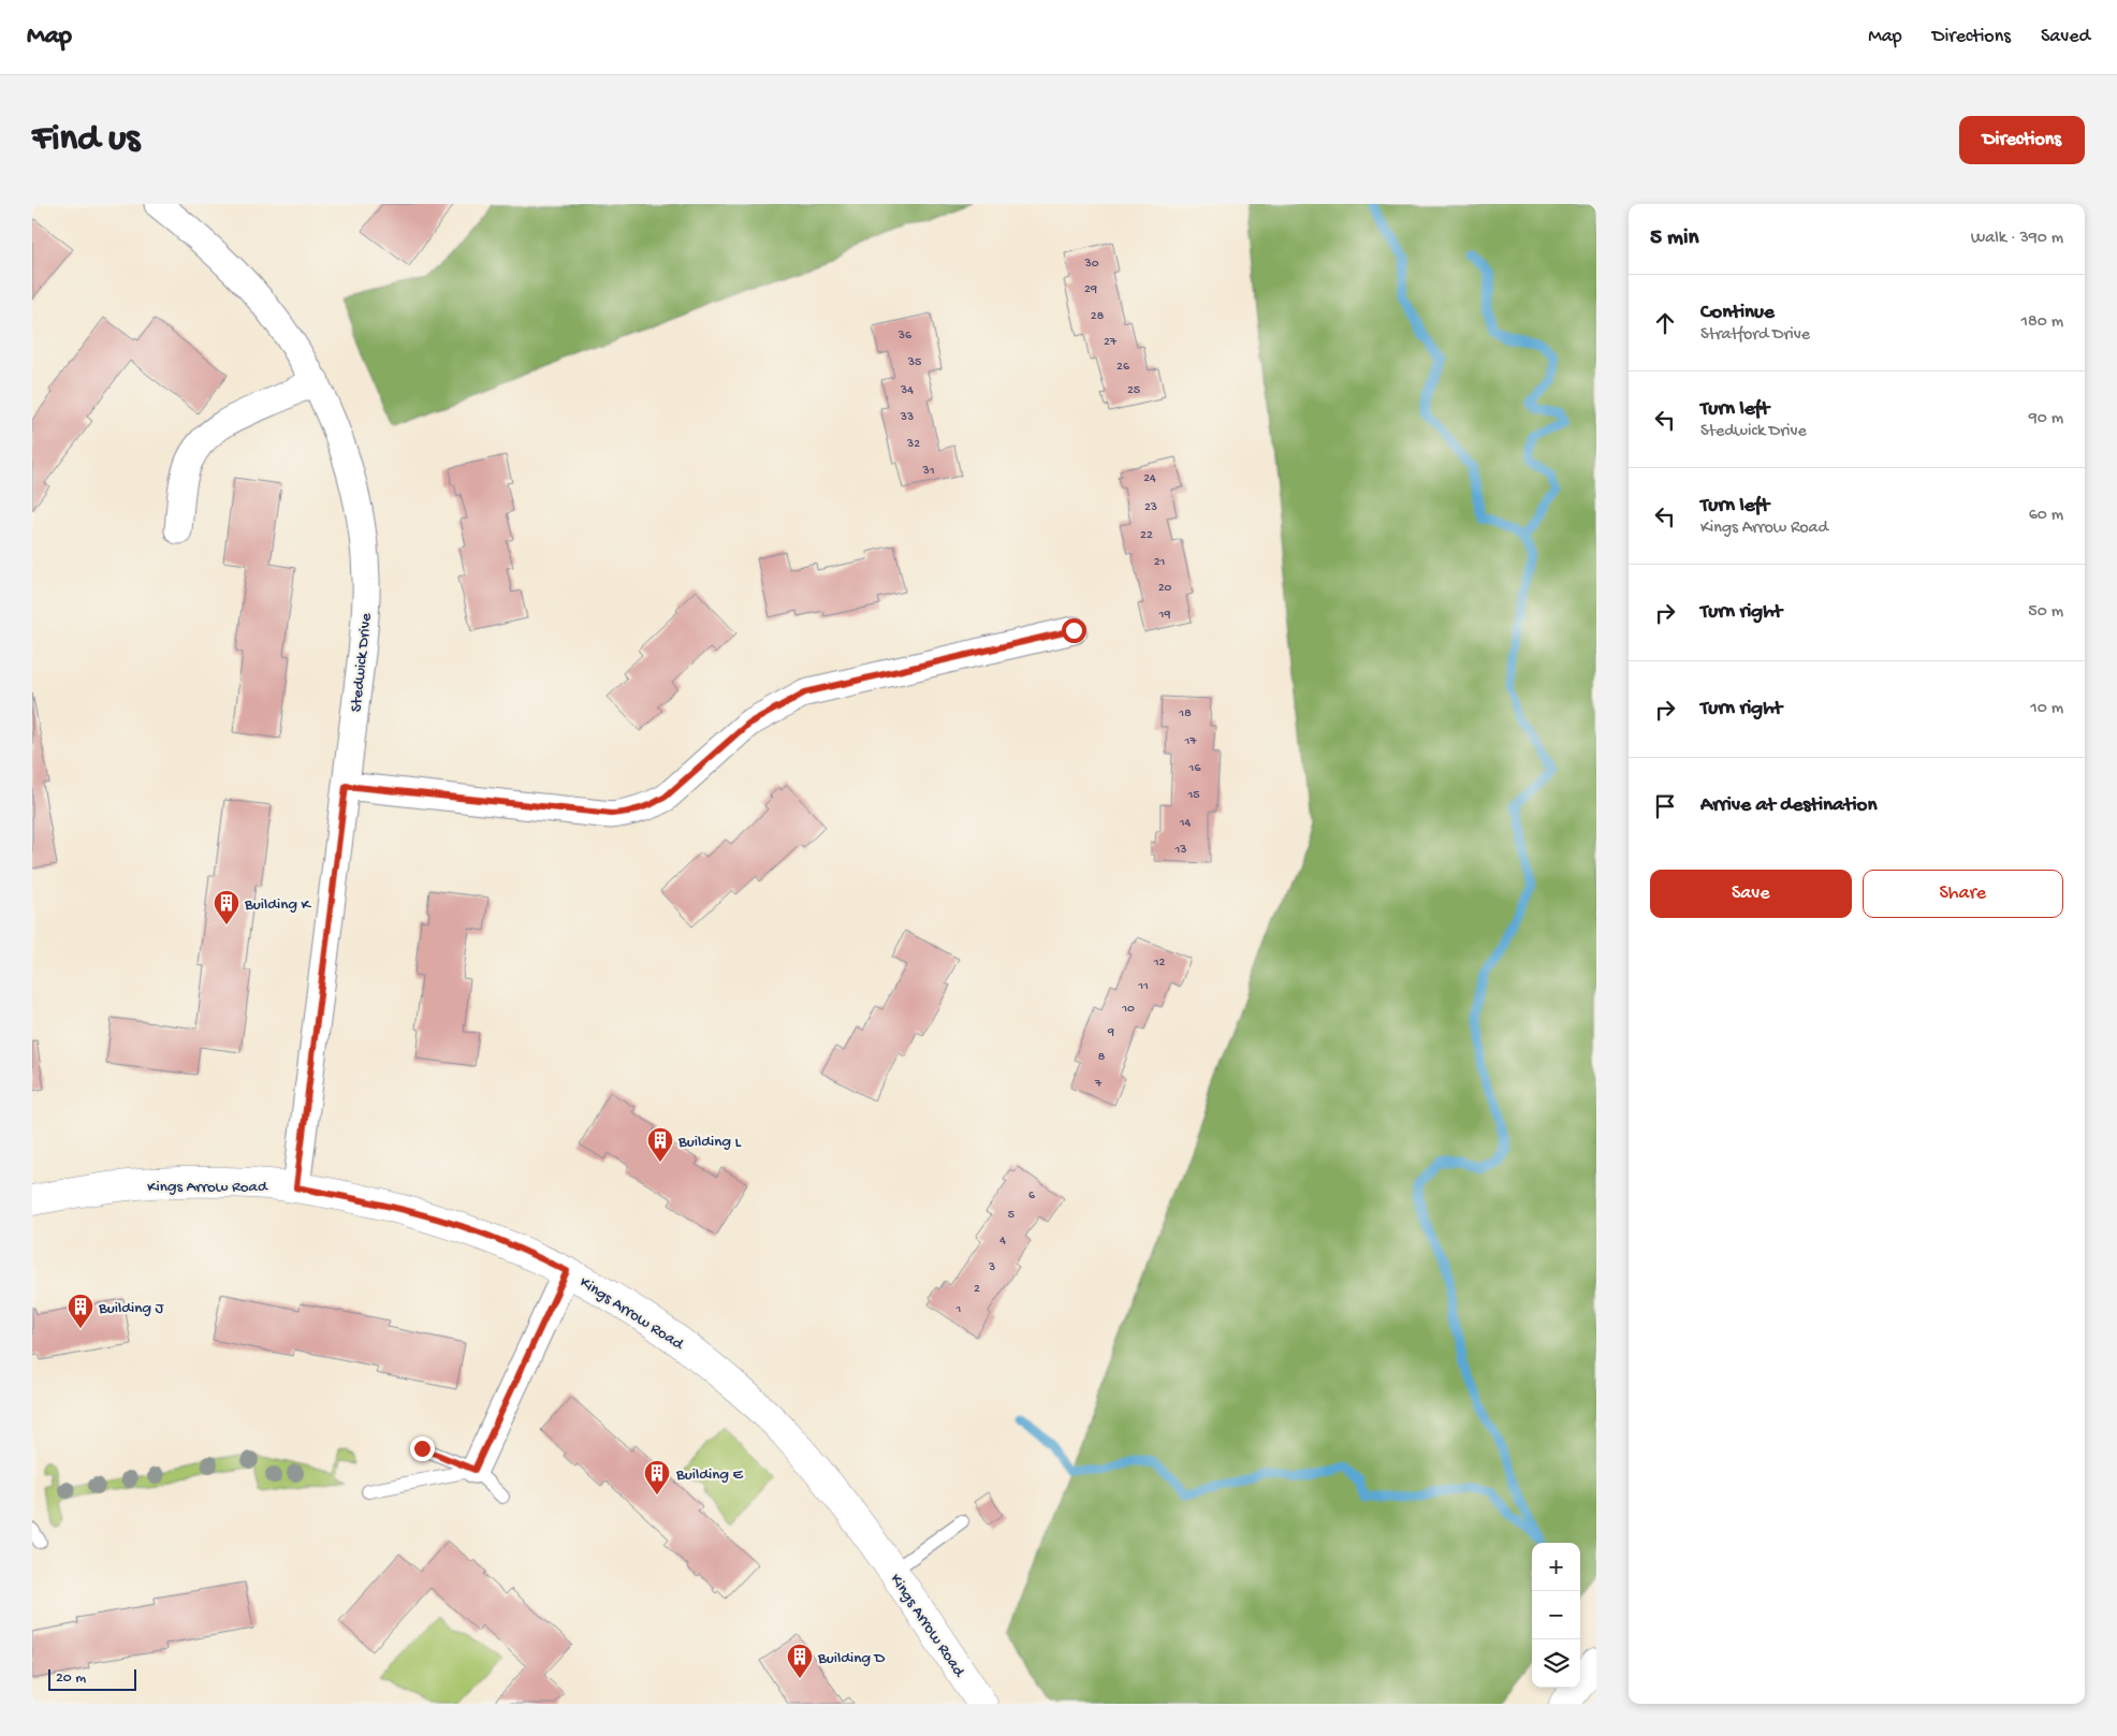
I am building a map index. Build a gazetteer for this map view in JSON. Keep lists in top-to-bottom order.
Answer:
{
  "streets": {
    "street": ["Stedwick Drive", "Kings Arrow Road"]
  },
  "crossings": [
    ["Stedwick Drive", "Kings Arrow Road"]
  ],
  "places": {
    "building": [
      "Building K",
      "Building L",
      "Building J",
      "Building E",
      "Building D"
    ]
  },
  "house_numbers": [
    "30",
    "29",
    "28",
    "36",
    "27",
    "35",
    "26",
    "34",
    "25",
    "33",
    "32",
    "31",
    "24",
    "23",
    "22",
    "21",
    "20",
    "19",
    "18",
    "17",
    "16",
    "15",
    "14",
    "13",
    "12",
    "11",
    "10",
    "9",
    "8",
    "7",
    "6",
    "5",
    "4",
    "3",
    "2",
    "1"
  ],
  "scale_bar": "20 m",
  "page": {
    "header": "Map",
    "nav": ["Map", "Directions", "Saved"],
    "buttons": [
      "Directions",
      ["Save", "Share"]
    ],
    "title": "Find us",
    "heading": ["5 min", "Walk · 390 m"],
    "list": [
      ["Continue", "Stratford Drive", "180 m"],
      ["Turn left", "Stedwick Drive", "90 m"],
      ["Turn left", "Kings Arrow Road", "60 m"],
      ["Turn right", "50 m"],
      ["Turn right", "10 m"],
      "Arrive at destination"
    ],
    "map_buttons": ["+", "−"],
    "scale": "20 m"
  }
}
